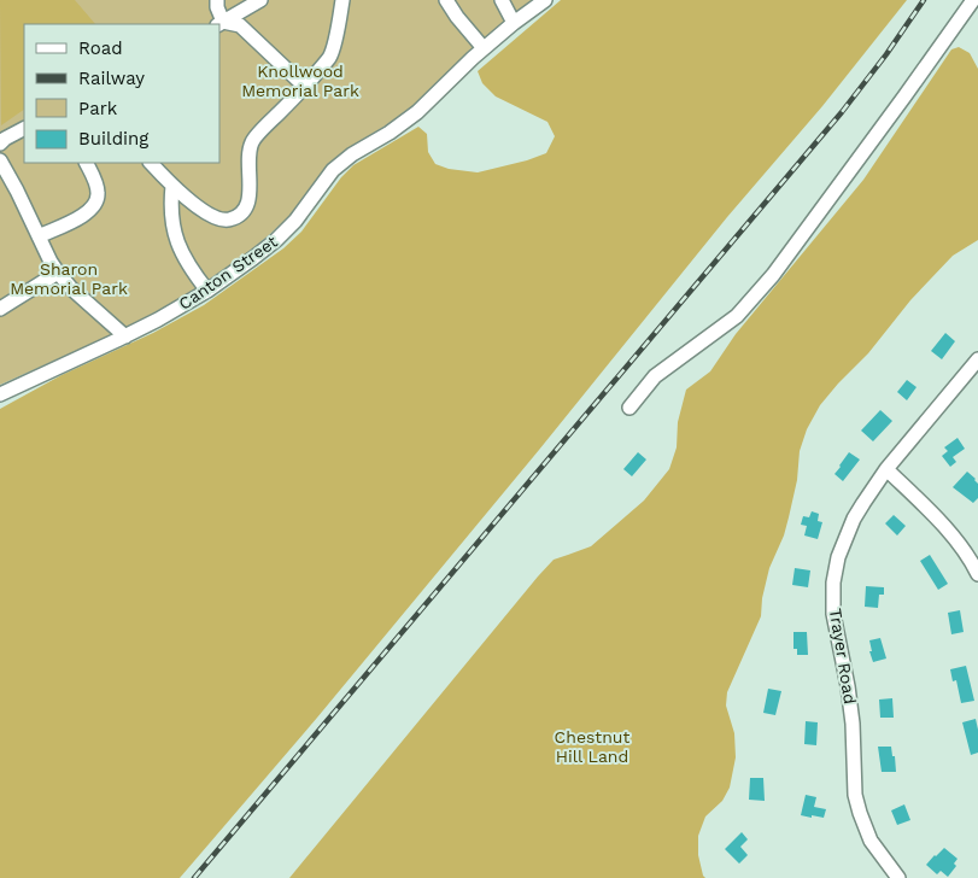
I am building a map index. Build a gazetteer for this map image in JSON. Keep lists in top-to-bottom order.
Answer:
{
  "streets": {
    "street": ["Canton Street", "Trayer Road"]
  },
  "parks": ["Knollwood Memorial Park", "Sharon Memorial Park", "Chestnut Hill Land"],
  "legend": [
    "Road",
    "Railway",
    "Park",
    "Building"
  ]
}
